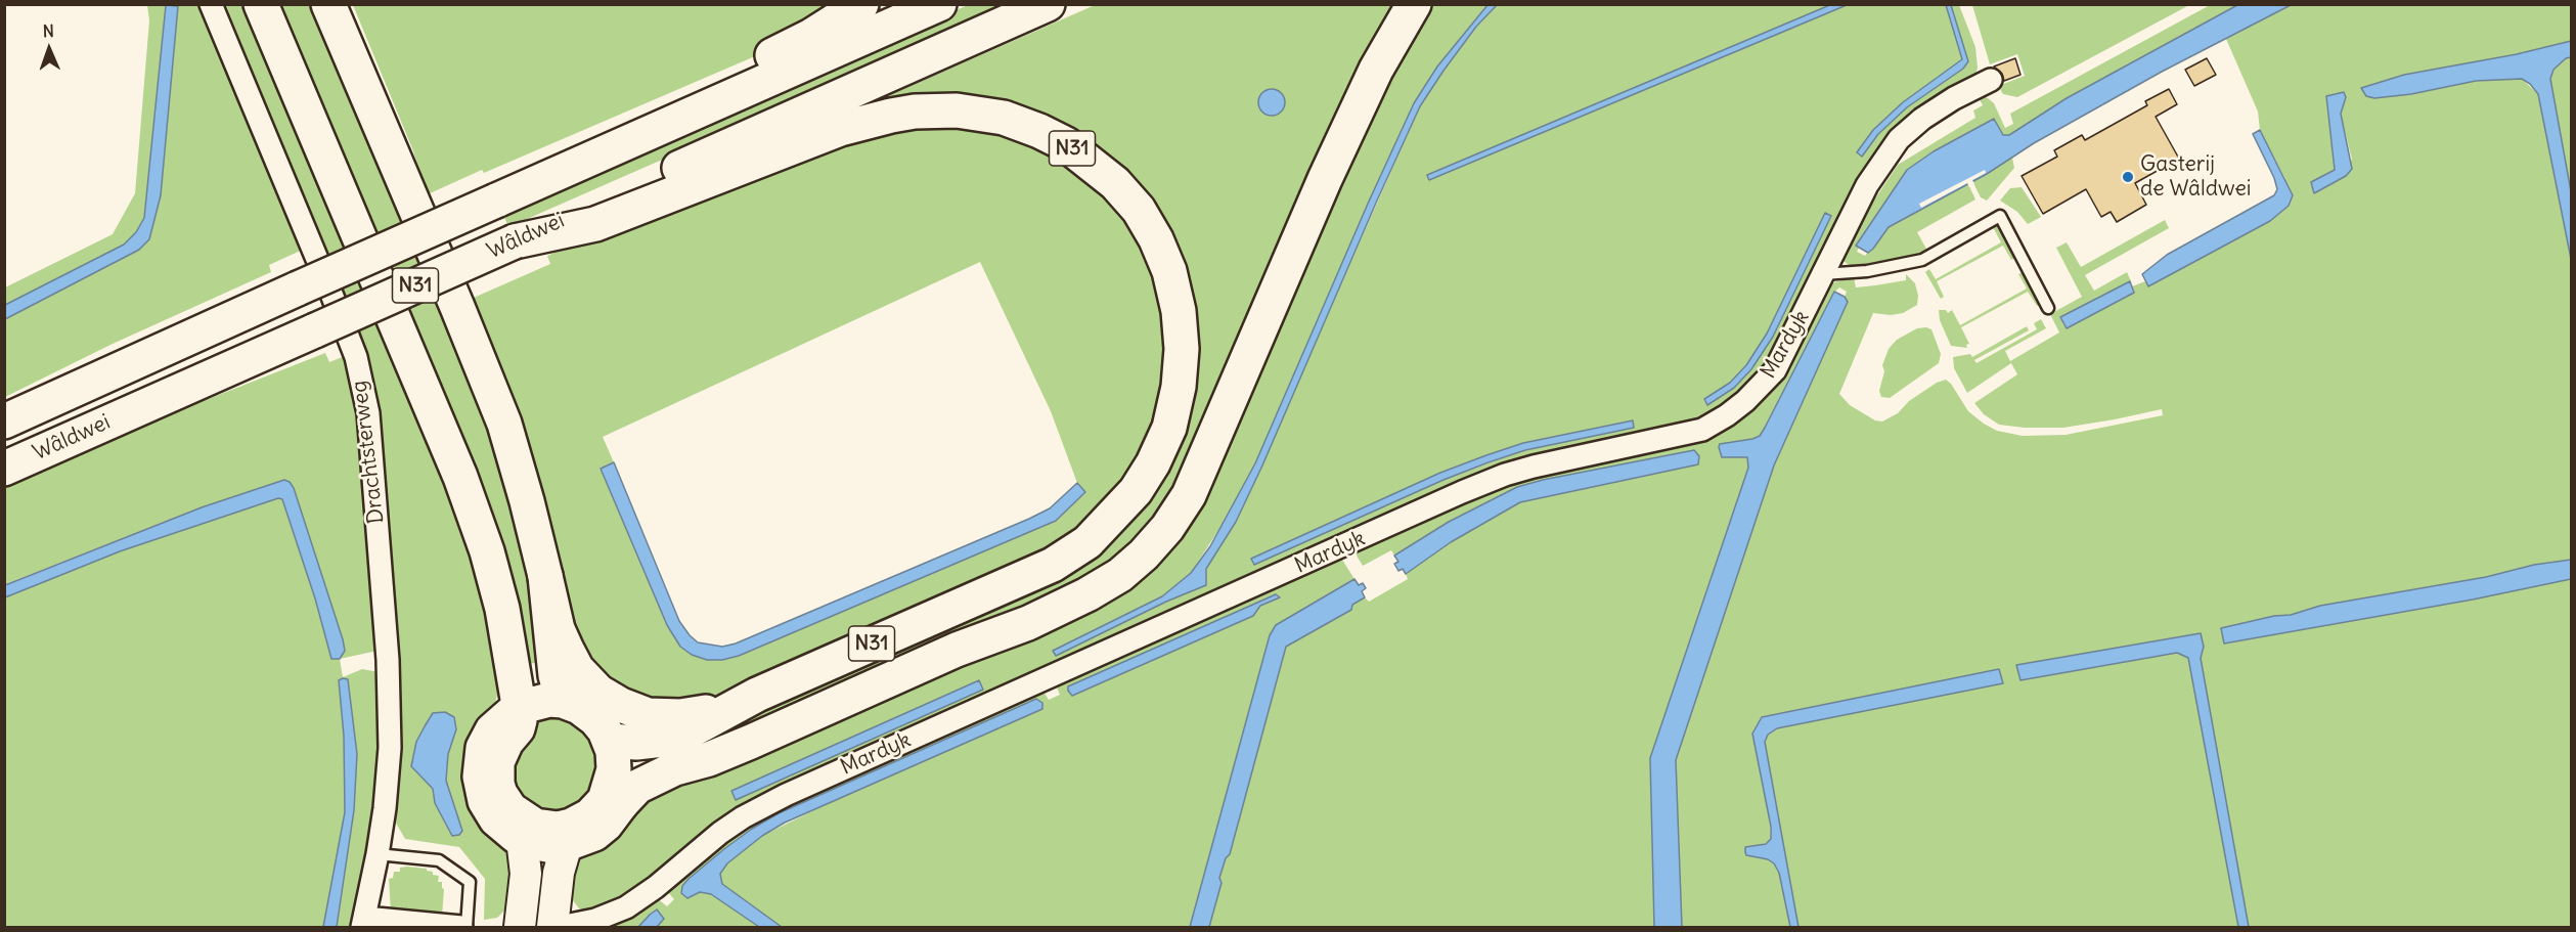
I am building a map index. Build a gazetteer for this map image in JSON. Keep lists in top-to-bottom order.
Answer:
{
  "streets": {
    "main road": ["N31", "Wâldwei"],
    "street": ["Mardyk", "Drachtsterweg"]
  },
  "crossings": [
    ["N31", "Wâldwei"]
  ],
  "places": ["Gasterij de Wâldwei"],
  "north": "top"
}
